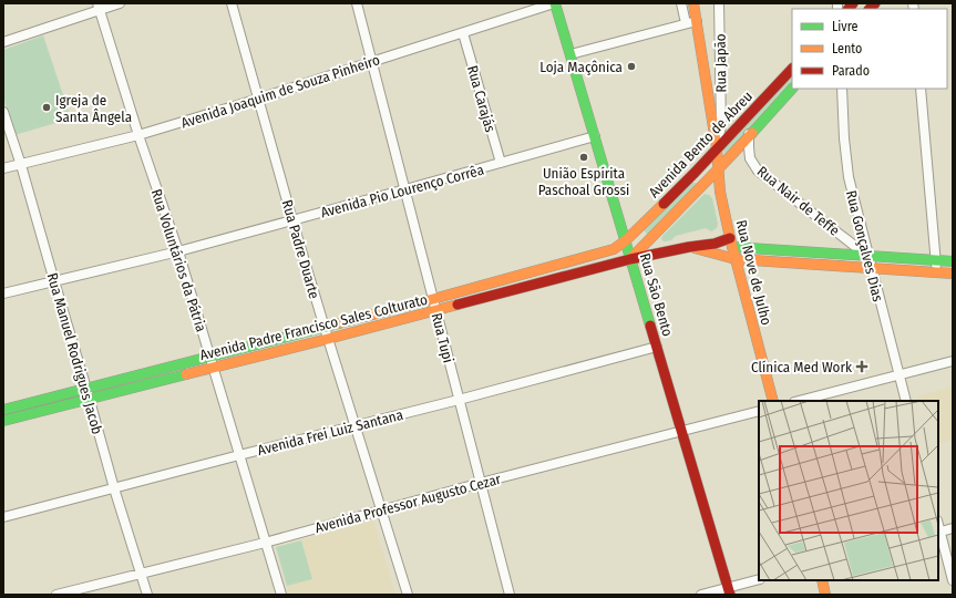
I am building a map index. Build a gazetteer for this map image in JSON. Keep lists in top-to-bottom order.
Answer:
{
  "streets": {
    "main road": [
      "Avenida Bento de Abreu",
      "Rua Nove de Julho",
      "Rua São Bento",
      "Avenida Padre Francisco Sales Colturato"
    ],
    "street": [
      "Rua Japão",
      "Avenida Joaquim de Souza Pinheiro",
      "Rua Carajás",
      "Avenida Pio Lourenço Corrêa",
      "Rua Nair de Teffe",
      "Rua Gonçalves Dias",
      "Rua Padre Duarte",
      "Rua Voluntários da Pátria",
      "Rua Tupi",
      "Rua Manuel Rodrigues Jacob",
      "Avenida Frei Luiz Santana",
      "Avenida Professor Augusto Cezar"
    ]
  },
  "crossings": [
    ["Rua Japão", "Avenida Bento de Abreu"],
    ["Rua Japão", "Rua Nove de Julho"],
    ["Avenida Joaquim de Souza Pinheiro", "Rua Carajás"],
    ["Avenida Joaquim de Souza Pinheiro", "Rua Padre Duarte"],
    ["Avenida Joaquim de Souza Pinheiro", "Rua Voluntários da Pátria"],
    ["Avenida Joaquim de Souza Pinheiro", "Rua São Bento"],
    ["Avenida Joaquim de Souza Pinheiro", "Rua Tupi"],
    ["Avenida Joaquim de Souza Pinheiro", "Rua Manuel Rodrigues Jacob"],
    ["Rua Carajás", "Avenida Pio Lourenço Corrêa"],
    ["Avenida Bento de Abreu", "Rua Nair de Teffe"],
    ["Avenida Bento de Abreu", "Rua Nove de Julho"],
    ["Avenida Bento de Abreu", "Rua São Bento"],
    ["Avenida Bento de Abreu", "Avenida Padre Francisco Sales Colturato"],
    ["Avenida Pio Lourenço Corrêa", "Rua Padre Duarte"],
    ["Avenida Pio Lourenço Corrêa", "Rua Voluntários da Pátria"],
    ["Avenida Pio Lourenço Corrêa", "Rua São Bento"],
    ["Avenida Pio Lourenço Corrêa", "Rua Tupi"],
    ["Avenida Pio Lourenço Corrêa", "Rua Manuel Rodrigues Jacob"],
    ["Rua Nair de Teffe", "Rua Gonçalves Dias"],
    ["Rua Padre Duarte", "Avenida Padre Francisco Sales Colturato"],
    ["Rua Padre Duarte", "Avenida Frei Luiz Santana"],
    ["Rua Padre Duarte", "Avenida Professor Augusto Cezar"],
    ["Rua Voluntários da Pátria", "Avenida Padre Francisco Sales Colturato"],
    ["Rua Voluntários da Pátria", "Avenida Frei Luiz Santana"],
    ["Rua Voluntários da Pátria", "Avenida Professor Augusto Cezar"],
    ["Rua Nove de Julho", "Avenida Padre Francisco Sales Colturato"],
    ["Rua São Bento", "Avenida Padre Francisco Sales Colturato"],
    ["Rua São Bento", "Avenida Frei Luiz Santana"],
    ["Rua São Bento", "Avenida Professor Augusto Cezar"],
    ["Avenida Padre Francisco Sales Colturato", "Rua Tupi"],
    ["Avenida Padre Francisco Sales Colturato", "Rua Manuel Rodrigues Jacob"],
    ["Rua Tupi", "Avenida Frei Luiz Santana"],
    ["Rua Tupi", "Avenida Professor Augusto Cezar"],
    ["Rua Manuel Rodrigues Jacob", "Avenida Frei Luiz Santana"],
    ["Rua Manuel Rodrigues Jacob", "Avenida Professor Augusto Cezar"]
  ],
  "places": {
    "other": ["Loja Maçônica", "Igreja de Santa Ângela", "União Espírita Paschoal Grossi"],
    "health": ["Clínica Med Work"]
  },
  "legend": ["Livre", "Lento", "Parado"]
}
